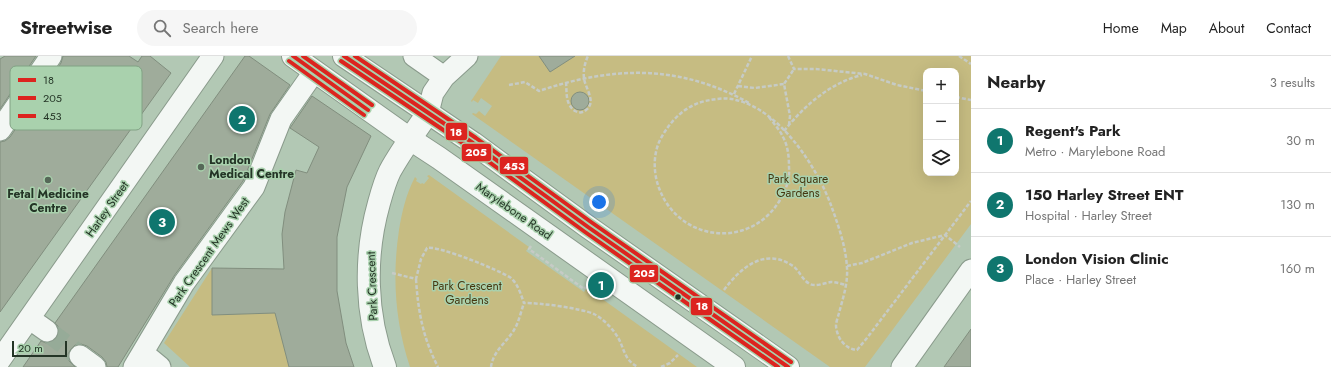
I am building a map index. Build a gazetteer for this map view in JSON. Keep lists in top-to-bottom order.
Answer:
{
  "streets": {
    "main road": ["Marylebone Road", "Park Crescent"],
    "street": ["Harley Street", "Park Crescent Mews West"]
  },
  "crossings": [
    ["Marylebone Road", "Park Crescent Mews West"],
    ["Marylebone Road", "Park Crescent"]
  ],
  "parks": ["Park Square Gardens", "Park Crescent Gardens"],
  "places": ["London Medical Centre", "Fetal Medicine Centre"],
  "lines": ["transit line 18", "transit line 453", "transit line 205"],
  "legend": ["18", "205", "453"],
  "scale_bar": "20 m",
  "page": {
    "header": "Streetwise",
    "search": "Search here",
    "nav": [
      "Home",
      "Map",
      "About",
      "Contact"
    ],
    "heading": ["Nearby", "3 results"],
    "map_buttons": ["+", "−"],
    "pins": ["2", "3", "1"],
    "list": [
      {
        "mark": "1",
        "name": "Regent's Park",
        "note": "Metro · Marylebone Road",
        "value": "30 m"
      },
      {
        "mark": "2",
        "name": "150 Harley Street ENT",
        "note": "Hospital · Harley Street",
        "value": "130 m"
      },
      {
        "mark": "3",
        "name": "London Vision Clinic",
        "note": "Place · Harley Street",
        "value": "160 m"
      }
    ],
    "scale": "20 m"
  }
}
